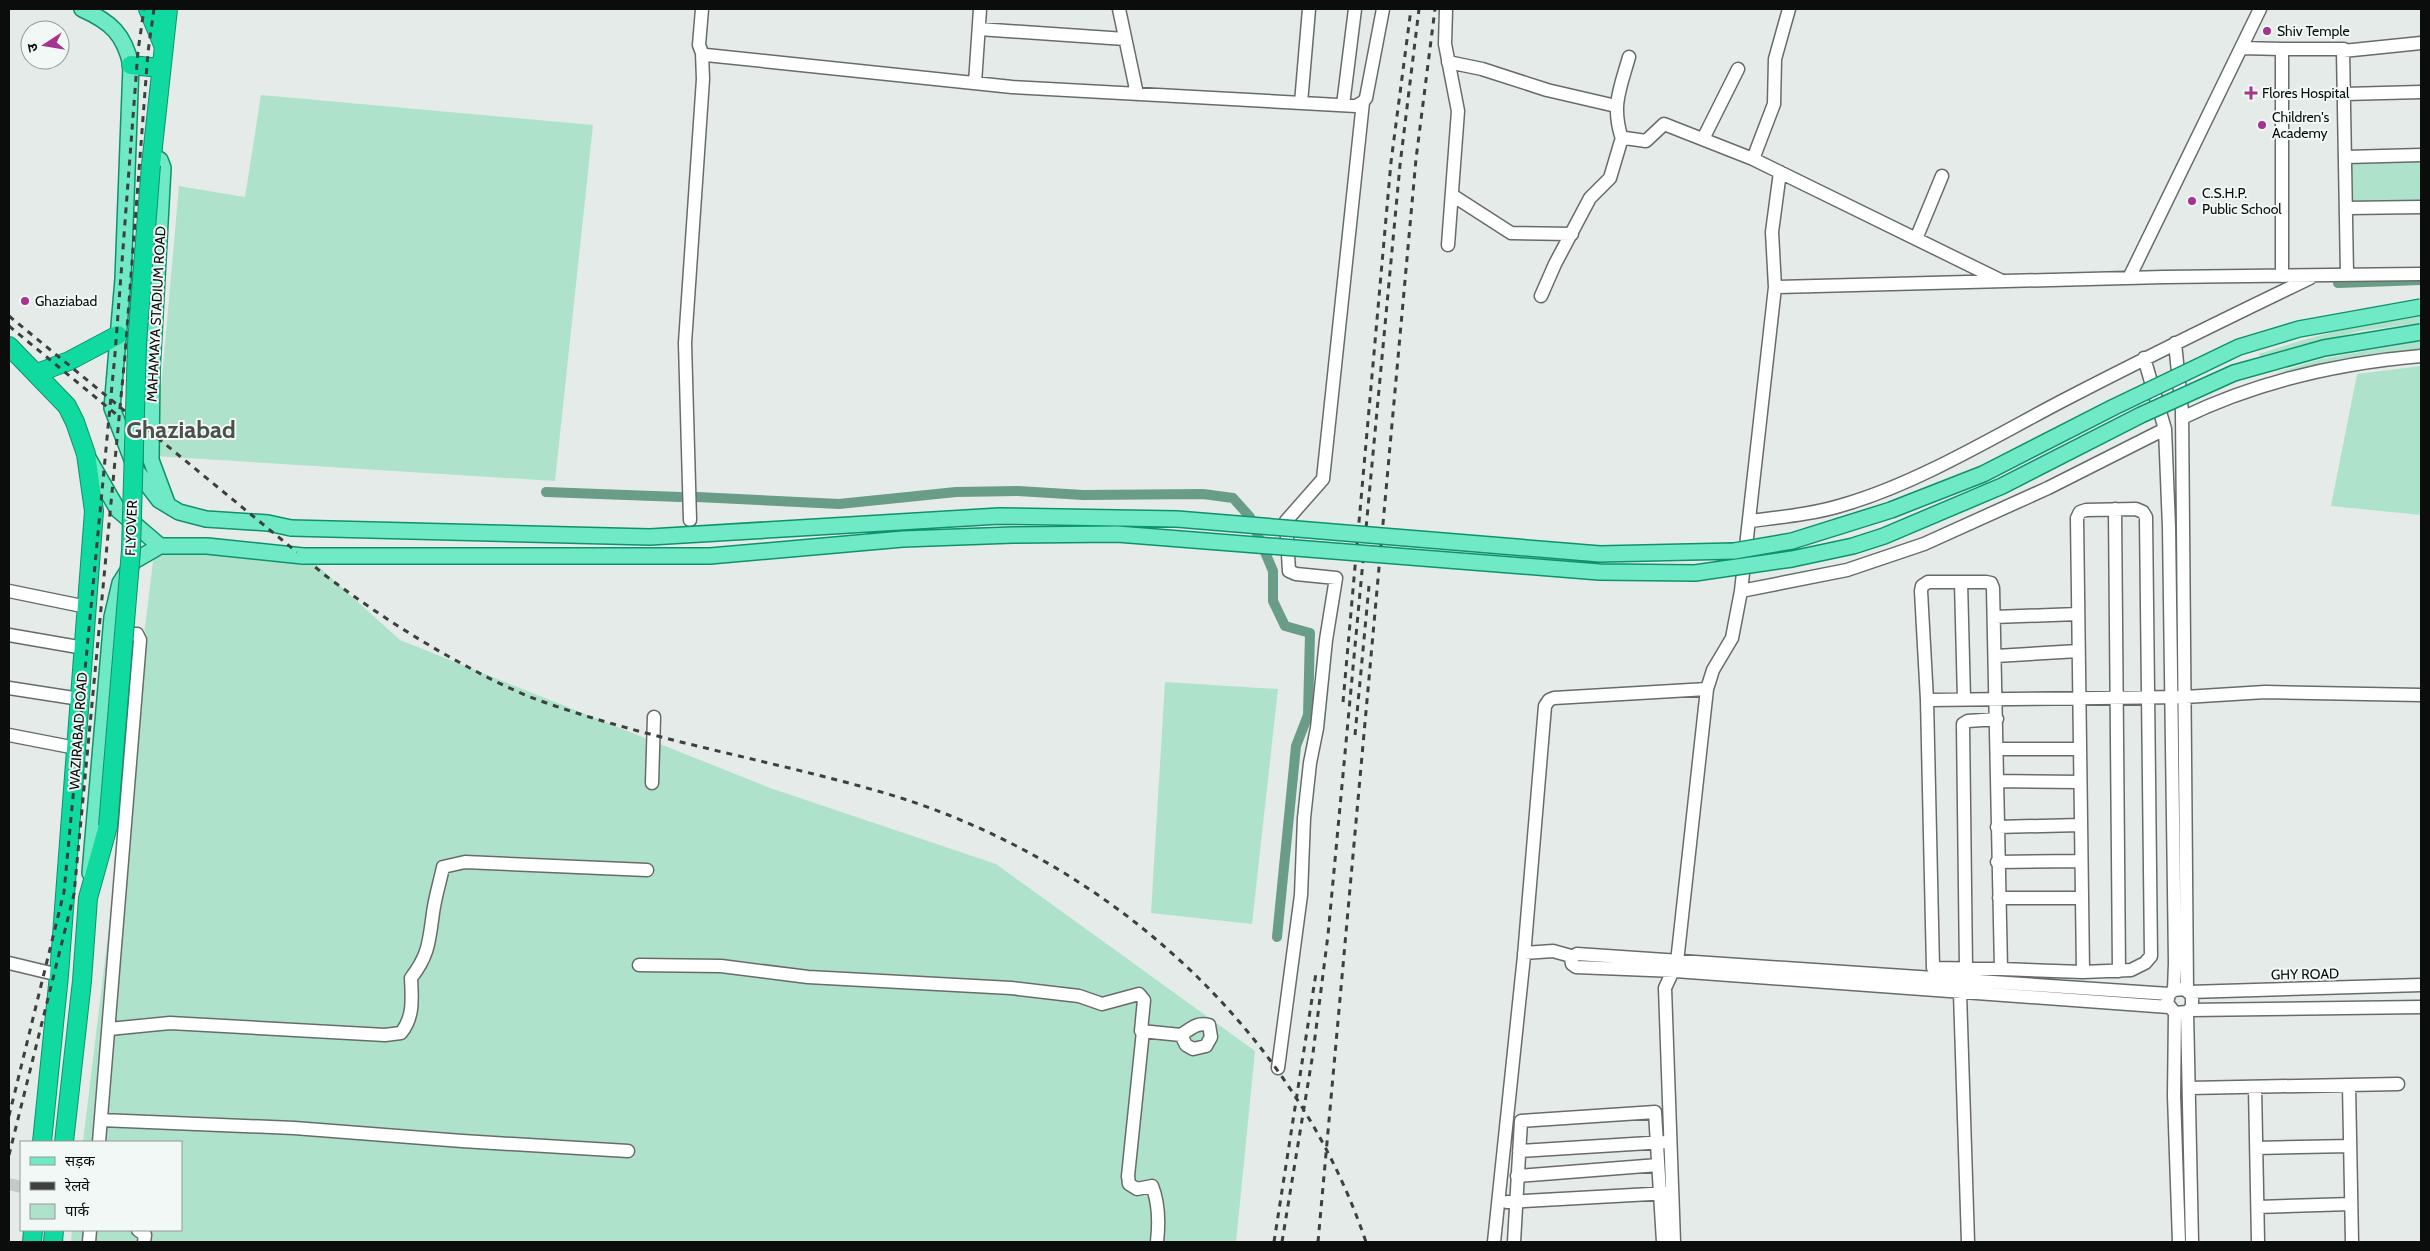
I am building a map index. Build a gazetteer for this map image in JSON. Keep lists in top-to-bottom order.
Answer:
{
  "streets": {
    "highway": ["FLYOVER", "WAZIRABAD ROAD"],
    "main road": ["MAHAMAYA STADIUM ROAD"],
    "street": ["GHY ROAD"]
  },
  "crossings": [
    ["MAHAMAYA STADIUM ROAD", "FLYOVER"]
  ],
  "districts": ["Ghaziabad"],
  "places": {
    "other": [
      "Shiv Temple",
      "Children's Academy",
      "C.S.H.P. Public School",
      "Ghaziabad"
    ],
    "health": ["Flores Hospital"]
  },
  "legend": ["सड़क", "रेलवे", "पार्क"],
  "north": "left"
}
